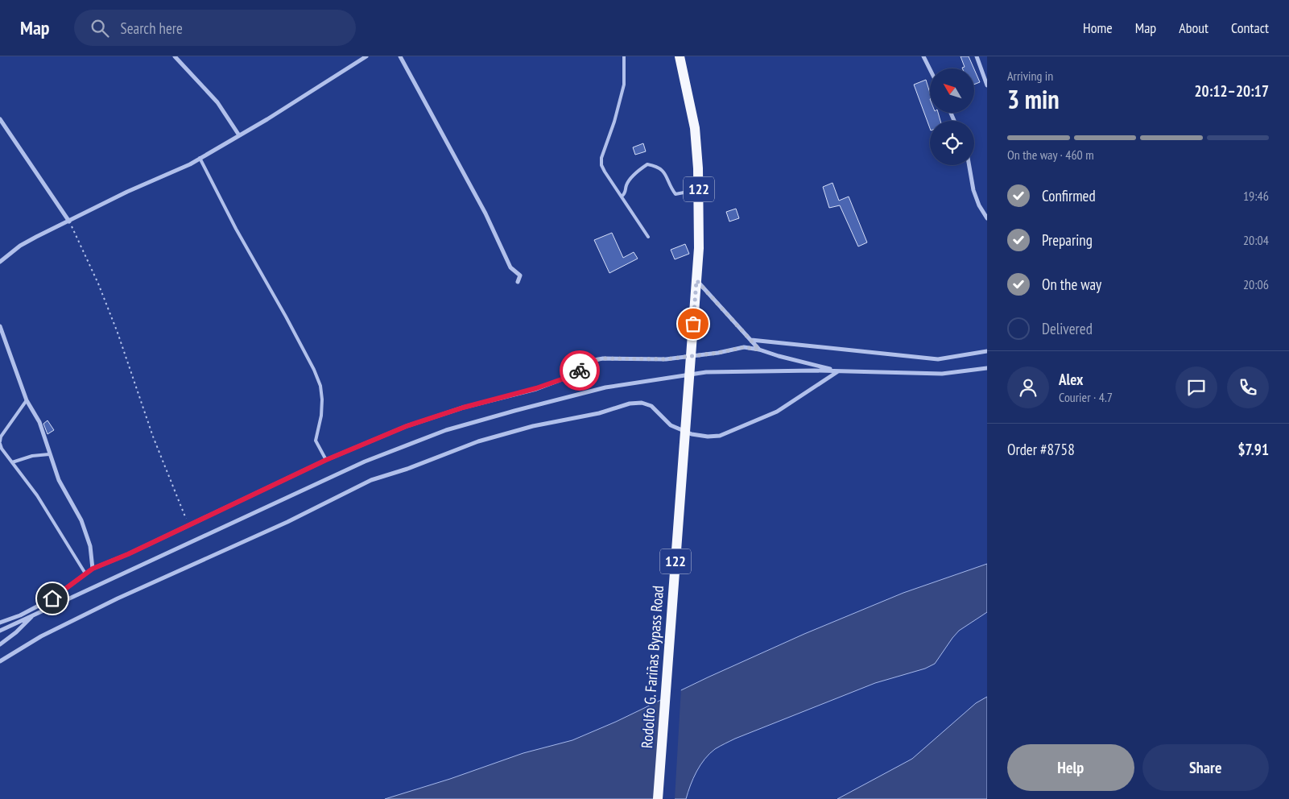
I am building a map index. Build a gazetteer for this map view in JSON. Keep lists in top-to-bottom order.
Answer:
{
  "streets": {
    "main road": ["122", "Rodolfo G. Fariñas Bypass Road"]
  },
  "north": "top left",
  "page": {
    "header": "Map",
    "search": "Search here",
    "nav": [
      "Home",
      "Map",
      "About",
      "Contact"
    ],
    "heading": ["3 min", "Arriving in", "20:12–20:17"],
    "panel": [
      "Alex",
      "Courier · 4.7",
      "Order #8758",
      "$7.91"
    ],
    "bar": "On the way · 460 m",
    "list": [
      ["Confirmed", "19:46"],
      ["Preparing", "20:04"],
      ["On the way", "20:06"],
      "Delivered"
    ],
    "buttons": ["Help", "Share"]
  }
}
